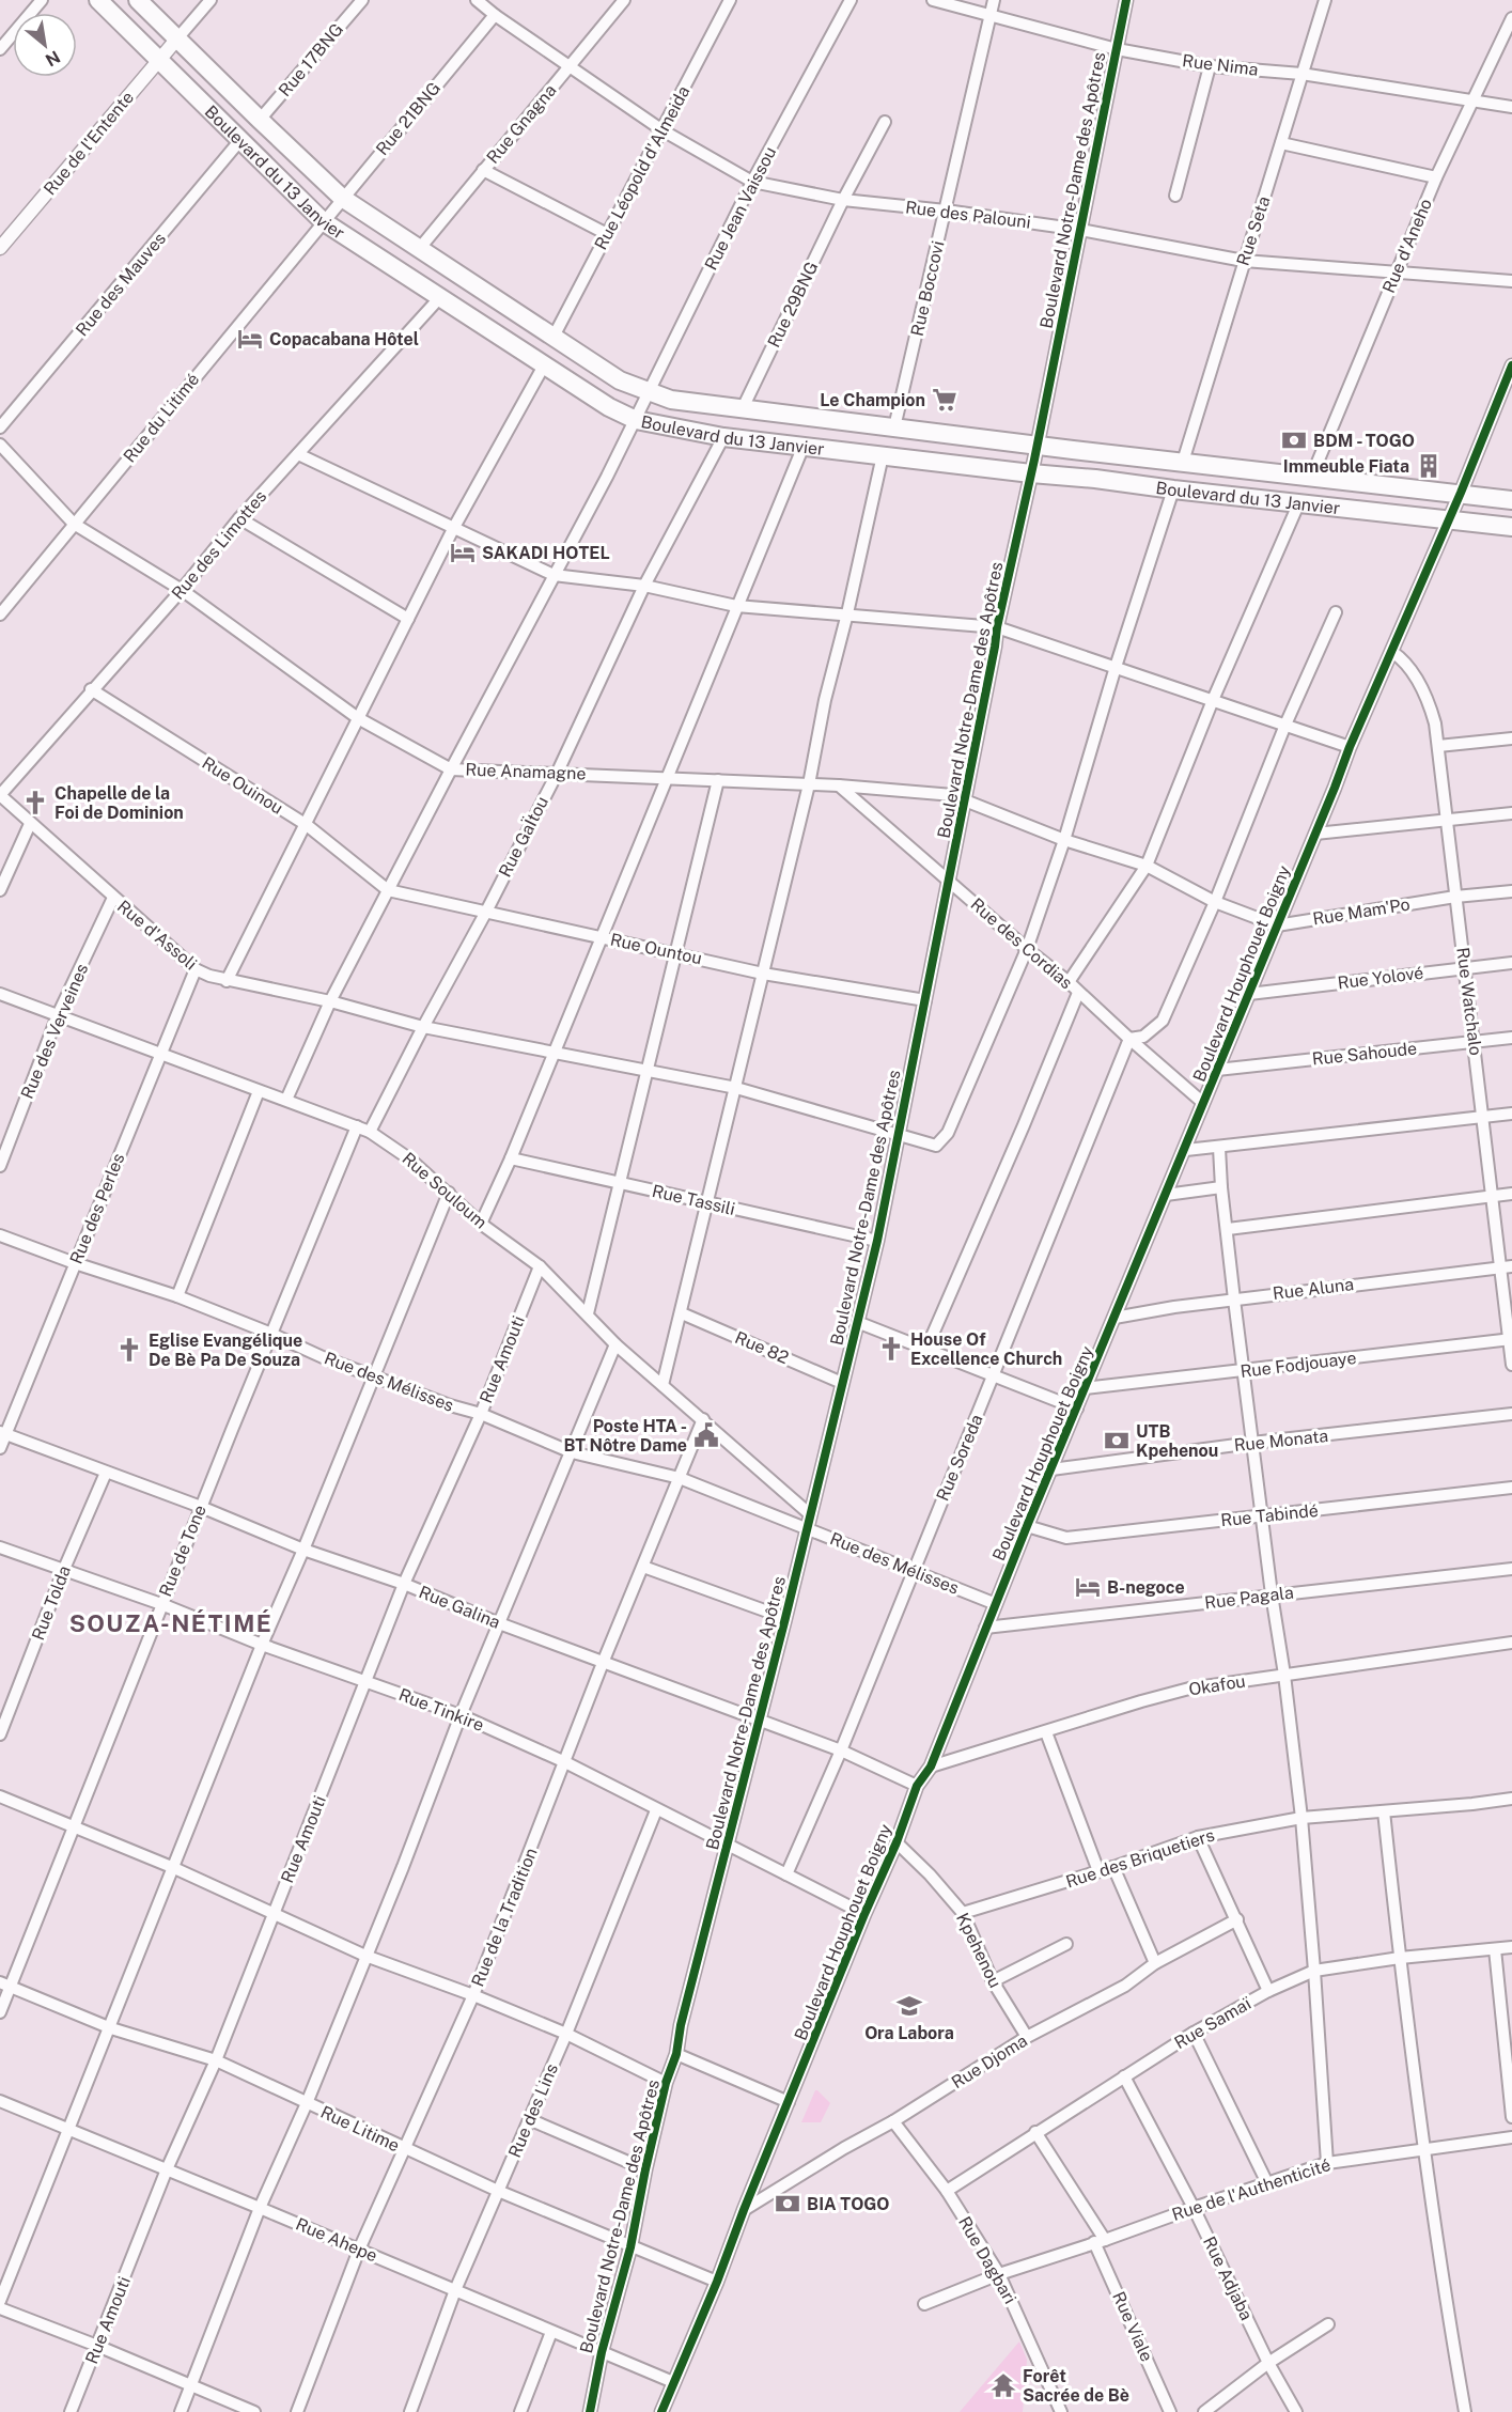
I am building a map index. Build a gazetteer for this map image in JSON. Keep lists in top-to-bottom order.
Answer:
{
  "streets": {
    "highway": ["Boulevard du 13 Janvier"],
    "street": [
      "Rue 17BNG",
      "Rue Nima",
      "Rue 21BNG",
      "Rue Gnagna",
      "Rue de l'Entente",
      "Rue Léopold d'Almeida",
      "Boulevard Notre-Dame des Apôtres",
      "Rue Jean Vaissou",
      "Rue des Palouni",
      "Rue Seta",
      "Rue d'Aneho",
      "Rue des Mauves",
      "Rue Boccovi",
      "Rue 29BNG",
      "Rue du Litimé",
      "Rue des Limottes",
      "Rue Anamagne",
      "Rue Ouinou",
      "Rue GaÏtou",
      "Rue Mam'Po",
      "Rue d'Assoli",
      "Rue des Cordias",
      "Rue Ountou",
      "Boulevard Houphouet Boigny",
      "Rue Yolové",
      "Rue Watchalo",
      "Rue des Verveines",
      "Rue Sahoude",
      "Rue Souloum",
      "Rue Tassili",
      "Rue des Perles",
      "Rue Aluna",
      "Rue 82",
      "Rue Amouti",
      "Rue Fodjouaye",
      "Rue des Mélisses",
      "Rue Monata",
      "Rue Soreda",
      "Rue Tabindé",
      "Rue de Tone",
      "Rue Pagala",
      "Rue Tolda",
      "Rue Galina",
      "Okafou",
      "Rue Tinkire",
      "Rue des Briquetiers",
      "Rue de la Tradition",
      "Kpehenou",
      "Rue Samaï",
      "Rue Djoma",
      "Rue des Lins",
      "Rue Litime",
      "Rue de l'Authenticité",
      "Rue Ahepe",
      "Rue Dagbari",
      "Rue Adjaba",
      "Rue Viale"
    ]
  },
  "crossings": [
    ["Rue 17BNG", "Boulevard du 13 Janvier"],
    ["Rue Nima", "Boulevard Notre-Dame des Apôtres"],
    ["Rue Nima", "Rue Seta"],
    ["Rue Nima", "Rue d'Aneho"],
    ["Rue Nima", "Rue Boccovi"],
    ["Rue 21BNG", "Boulevard du 13 Janvier"],
    ["Rue 21BNG", "Rue des Palouni"],
    ["Rue 21BNG", "Rue du Litimé"],
    ["Rue Gnagna", "Boulevard du 13 Janvier"],
    ["Rue Gnagna", "Rue des Palouni"],
    ["Rue de l'Entente", "Boulevard du 13 Janvier"],
    ["Rue Léopold d'Almeida", "Boulevard du 13 Janvier"],
    ["Rue Léopold d'Almeida", "Rue des Palouni"],
    ["Boulevard du 13 Janvier", "Boulevard Notre-Dame des Apôtres"],
    ["Boulevard du 13 Janvier", "Rue Jean Vaissou"],
    ["Boulevard du 13 Janvier", "Rue Seta"],
    ["Boulevard du 13 Janvier", "Rue d'Aneho"],
    ["Boulevard du 13 Janvier", "Rue des Mauves"],
    ["Boulevard du 13 Janvier", "Rue Boccovi"],
    ["Boulevard du 13 Janvier", "Rue 29BNG"],
    ["Boulevard du 13 Janvier", "Rue du Litimé"],
    ["Boulevard du 13 Janvier", "Rue des Limottes"],
    ["Boulevard du 13 Janvier", "Rue GaÏtou"],
    ["Boulevard du 13 Janvier", "Boulevard Houphouet Boigny"],
    ["Boulevard Notre-Dame des Apôtres", "Rue des Palouni"],
    ["Boulevard Notre-Dame des Apôtres", "Rue Anamagne"],
    ["Boulevard Notre-Dame des Apôtres", "Rue d'Assoli"],
    ["Boulevard Notre-Dame des Apôtres", "Rue des Cordias"],
    ["Boulevard Notre-Dame des Apôtres", "Rue Ountou"],
    ["Boulevard Notre-Dame des Apôtres", "Rue Souloum"],
    ["Boulevard Notre-Dame des Apôtres", "Rue Tassili"],
    ["Boulevard Notre-Dame des Apôtres", "Rue 82"],
    ["Boulevard Notre-Dame des Apôtres", "Rue des Mélisses"],
    ["Boulevard Notre-Dame des Apôtres", "Rue Galina"],
    ["Boulevard Notre-Dame des Apôtres", "Rue Tinkire"],
    ["Boulevard Notre-Dame des Apôtres", "Rue Litime"],
    ["Boulevard Notre-Dame des Apôtres", "Rue Ahepe"],
    ["Rue Jean Vaissou", "Rue des Palouni"],
    ["Rue Jean Vaissou", "Rue Anamagne"],
    ["Rue Jean Vaissou", "Rue Ouinou"],
    ["Rue Jean Vaissou", "Rue d'Assoli"],
    ["Rue Jean Vaissou", "Rue Ountou"],
    ["Rue Jean Vaissou", "Rue Souloum"],
    ["Rue des Palouni", "Rue Seta"],
    ["Rue des Palouni", "Rue d'Aneho"],
    ["Rue des Palouni", "Rue Boccovi"],
    ["Rue des Palouni", "Rue 29BNG"],
    ["Rue du Litimé", "Rue Anamagne"],
    ["Rue des Limottes", "Rue Anamagne"],
    ["Rue des Limottes", "Rue Ouinou"],
    ["Rue des Limottes", "Rue d'Assoli"],
    ["Rue Anamagne", "Rue GaÏtou"],
    ["Rue Anamagne", "Rue Mam'Po"],
    ["Rue Anamagne", "Rue des Cordias"],
    ["Rue Ouinou", "Rue Ountou"],
    ["Rue GaÏtou", "Rue d'Assoli"],
    ["Rue GaÏtou", "Rue Ountou"],
    ["Rue GaÏtou", "Rue Souloum"],
    ["Rue Mam'Po", "Boulevard Houphouet Boigny"],
    ["Rue Mam'Po", "Rue Watchalo"],
    ["Rue d'Assoli", "Rue des Cordias"],
    ["Rue d'Assoli", "Rue des Verveines"],
    ["Rue d'Assoli", "Rue des Perles"],
    ["Rue des Cordias", "Boulevard Houphouet Boigny"],
    ["Rue des Cordias", "Rue Soreda"],
    ["Boulevard Houphouet Boigny", "Rue Yolové"],
    ["Boulevard Houphouet Boigny", "Rue Watchalo"],
    ["Boulevard Houphouet Boigny", "Rue Sahoude"],
    ["Boulevard Houphouet Boigny", "Rue Aluna"],
    ["Boulevard Houphouet Boigny", "Rue Fodjouaye"],
    ["Boulevard Houphouet Boigny", "Rue des Mélisses"],
    ["Boulevard Houphouet Boigny", "Rue Monata"],
    ["Boulevard Houphouet Boigny", "Rue Tabindé"],
    ["Boulevard Houphouet Boigny", "Rue Pagala"],
    ["Boulevard Houphouet Boigny", "Rue Galina"],
    ["Boulevard Houphouet Boigny", "Okafou"],
    ["Boulevard Houphouet Boigny", "Rue Tinkire"],
    ["Boulevard Houphouet Boigny", "Kpehenou"],
    ["Boulevard Houphouet Boigny", "Rue Djoma"],
    ["Boulevard Houphouet Boigny", "Rue Litime"],
    ["Boulevard Houphouet Boigny", "Rue Ahepe"],
    ["Rue Yolové", "Rue Watchalo"],
    ["Rue Watchalo", "Rue Sahoude"],
    ["Rue Watchalo", "Rue Aluna"],
    ["Rue Watchalo", "Rue Fodjouaye"],
    ["Rue des Verveines", "Rue Souloum"],
    ["Rue Souloum", "Rue des Perles"],
    ["Rue Souloum", "Rue Amouti"],
    ["Rue Souloum", "Rue de Tone"],
    ["Rue Souloum", "Rue de la Tradition"],
    ["Rue des Perles", "Rue des Mélisses"],
    ["Rue des Perles", "Rue Galina"],
    ["Rue Amouti", "Rue des Mélisses"],
    ["Rue Amouti", "Rue Galina"],
    ["Rue Amouti", "Rue Tinkire"],
    ["Rue Amouti", "Rue Litime"],
    ["Rue Amouti", "Rue Ahepe"],
    ["Rue des Mélisses", "Rue Soreda"],
    ["Rue des Mélisses", "Rue de Tone"],
    ["Rue des Mélisses", "Rue de la Tradition"],
    ["Rue Soreda", "Rue Galina"],
    ["Rue Soreda", "Rue Tinkire"],
    ["Rue de Tone", "Rue Galina"],
    ["Rue de Tone", "Rue Tinkire"],
    ["Rue de Tone", "Rue Litime"],
    ["Rue Tolda", "Rue Galina"],
    ["Rue Tolda", "Rue Tinkire"],
    ["Rue Galina", "Rue de la Tradition"],
    ["Rue Tinkire", "Rue de la Tradition"],
    ["Rue Tinkire", "Rue des Lins"],
    ["Rue des Briquetiers", "Kpehenou"],
    ["Rue de la Tradition", "Rue Litime"],
    ["Rue de la Tradition", "Rue Ahepe"],
    ["Kpehenou", "Rue Djoma"],
    ["Rue Samaï", "Rue Dagbari"],
    ["Rue Samaï", "Rue Adjaba"],
    ["Rue Samaï", "Rue Viale"],
    ["Rue Djoma", "Rue Dagbari"],
    ["Rue des Lins", "Rue Litime"],
    ["Rue des Lins", "Rue Ahepe"],
    ["Rue de l'Authenticité", "Rue Dagbari"],
    ["Rue de l'Authenticité", "Rue Adjaba"],
    ["Rue de l'Authenticité", "Rue Viale"]
  ],
  "districts": ["SOUZA-NÉTIMÉ"],
  "places": {
    "hotel": ["Copacabana Hôtel", "SAKADI HOTEL", "B-negoce"],
    "supermarket": ["Le Champion"],
    "bank": ["BDM - TOGO", "UTB Kpehenou", "BIA TOGO"],
    "building": ["Immeuble Fiata"],
    "church": ["Chapelle de la Foi de Dominion", "House Of Excellence Church", "Eglise Evangélique De Bè Pa De Souza"],
    "public building": ["Poste HTA - BT Nôtre Dame"],
    "school or university": ["Ora Labora"],
    "temple": ["Forêt Sacrée de Bè"]
  },
  "north": "bottom right"
}
